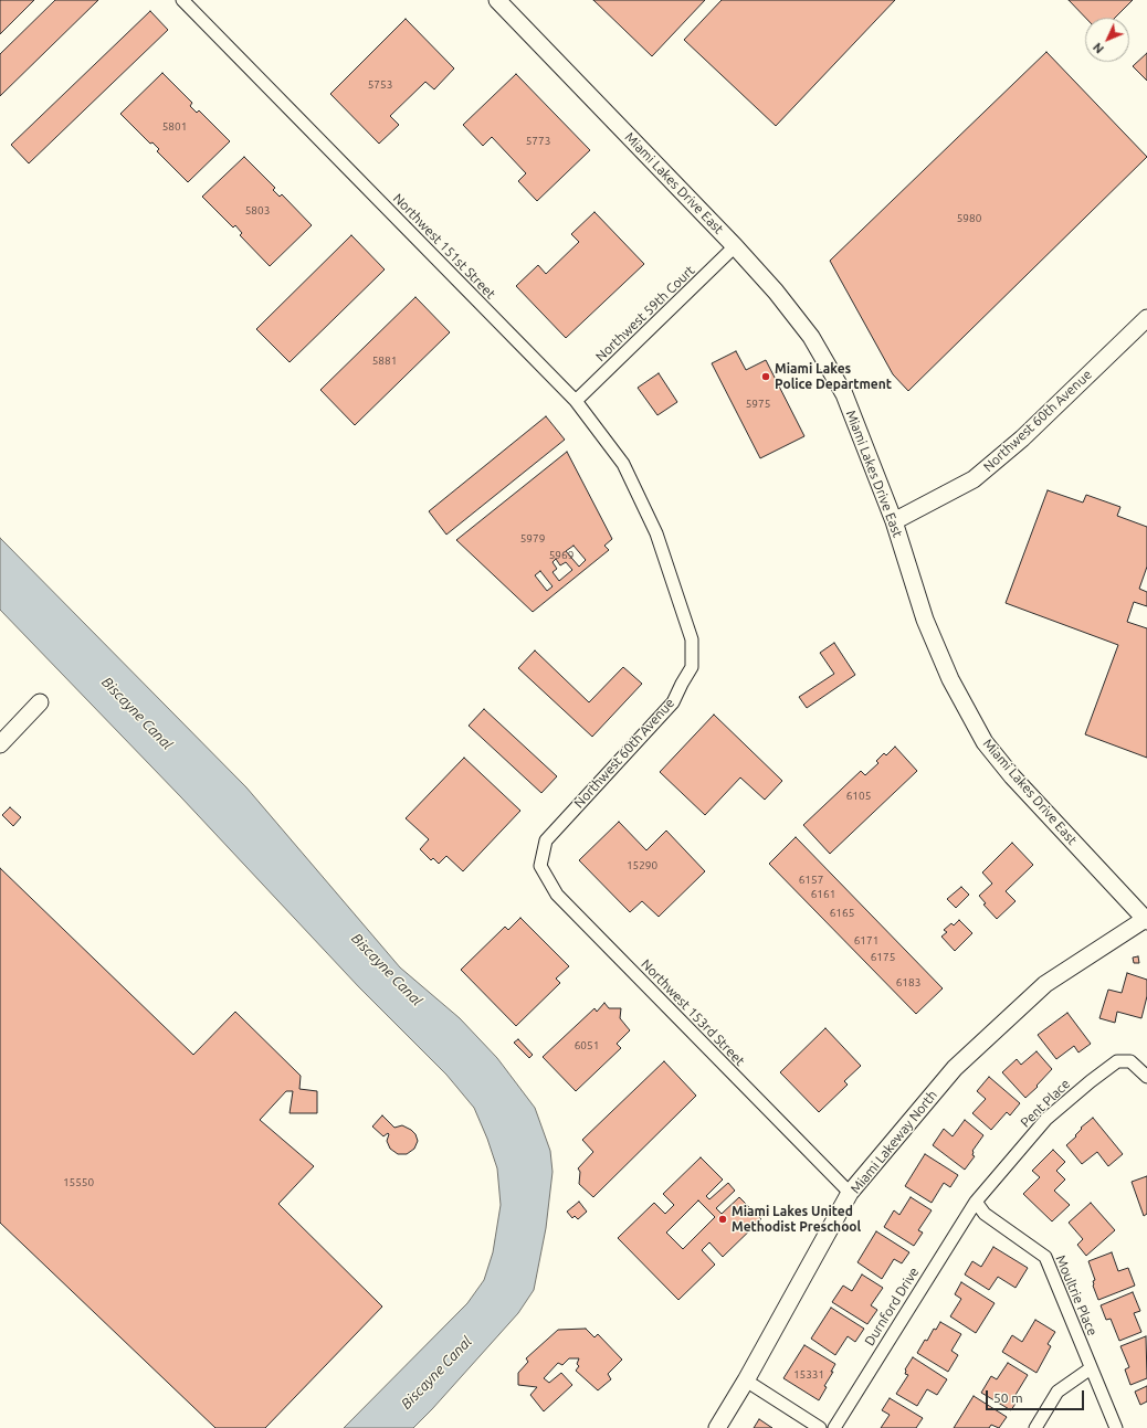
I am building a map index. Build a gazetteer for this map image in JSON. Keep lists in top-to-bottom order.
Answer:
{
  "streets": {
    "main road": ["Miami Lakes Drive East", "Northwest 60th Avenue", "Miami Lakeway North"],
    "street": [
      "Northwest 151st Street",
      "Northwest 59th Court",
      "Northwest 153rd Street",
      "Pent Place",
      "Moultrie Place",
      "Durnford Drive"
    ]
  },
  "crossings": [
    ["Miami Lakes Drive East", "Northwest 59th Court"],
    ["Miami Lakes Drive East", "Northwest 60th Avenue"],
    ["Miami Lakes Drive East", "Miami Lakeway North"],
    ["Northwest 151st Street", "Northwest 59th Court"],
    ["Northwest 151st Street", "Northwest 60th Avenue"],
    ["Northwest 60th Avenue", "Northwest 153rd Street"],
    ["Northwest 153rd Street", "Miami Lakeway North"],
    ["Pent Place", "Moultrie Place"],
    ["Pent Place", "Durnford Drive"],
    ["Moultrie Place", "Durnford Drive"]
  ],
  "water": ["Biscayne Canal"],
  "places": ["Miami Lakes Police Department", "Miami Lakes United Methodist Preschool"],
  "house_numbers": [
    "5753",
    "5801",
    "5773",
    "5803",
    "5980",
    "5881",
    "5975",
    "5979",
    "5969",
    "6105",
    "15290",
    "6157",
    "6161",
    "6165",
    "6171",
    "6175",
    "6183",
    "6051",
    "15550",
    "15331"
  ],
  "scale_bar": "50 m",
  "north": "bottom left"
}
